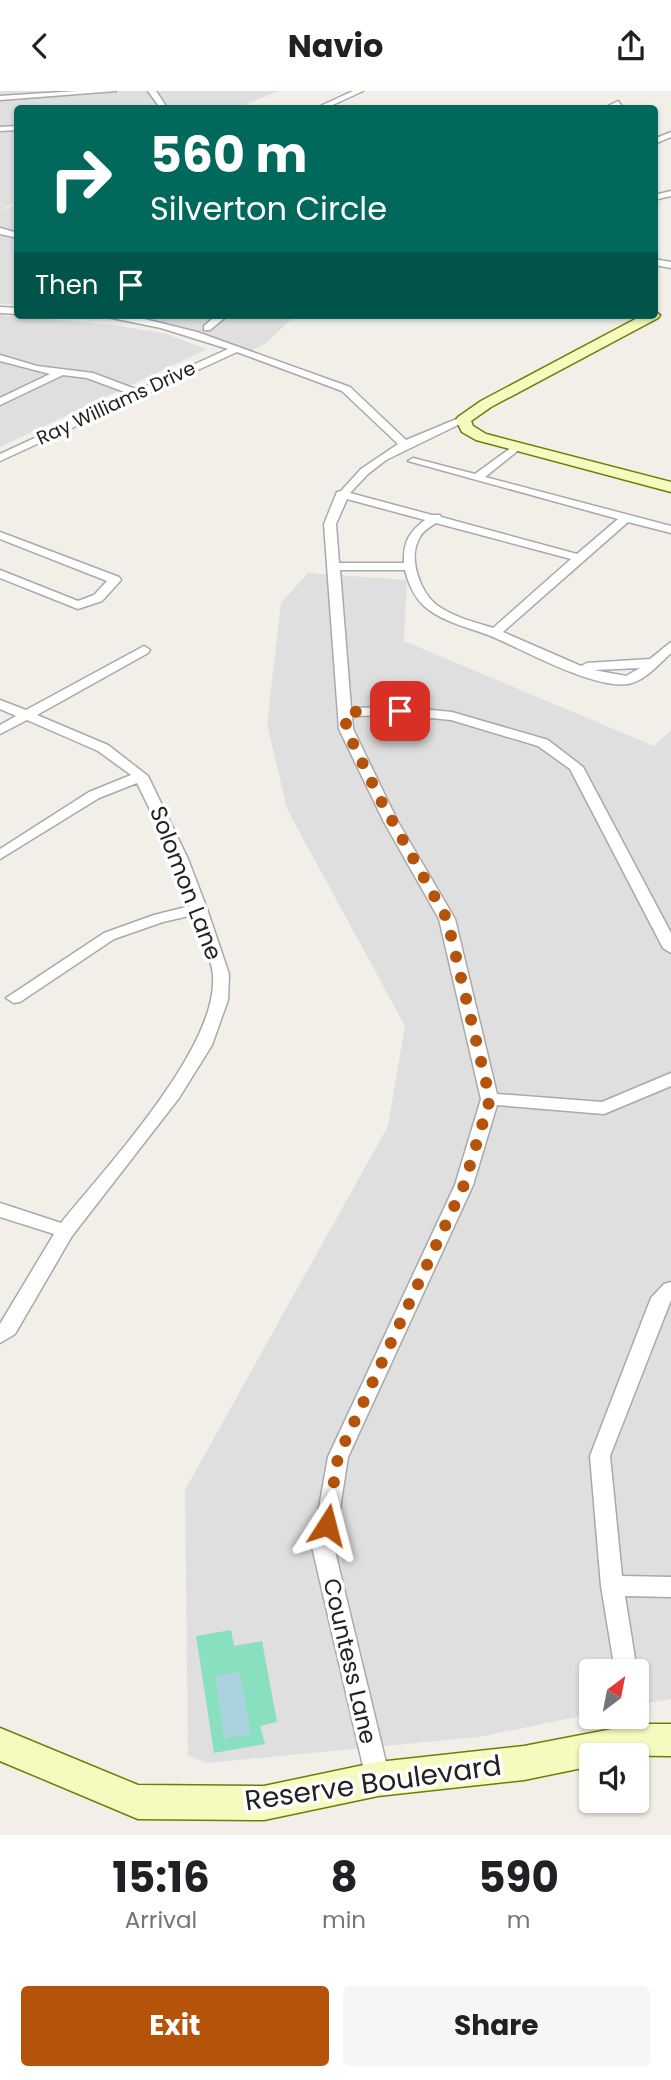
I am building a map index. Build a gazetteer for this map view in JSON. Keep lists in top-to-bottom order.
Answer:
{
  "streets": {
    "main road": ["Reserve Boulevard"],
    "street": ["Ray Williams Drive", "Solomon Lane", "Countess Lane"]
  },
  "crossings": [
    ["Countess Lane", "Reserve Boulevard"]
  ],
  "north": "top right",
  "page": {
    "header": "Navio",
    "turn": ["560 m", "Silverton Circle"],
    "then": "Then",
    "eta": [
      "15:16",
      "Arrival",
      "8",
      "min",
      "590",
      "m"
    ],
    "buttons": ["Exit", "Share"]
  }
}
